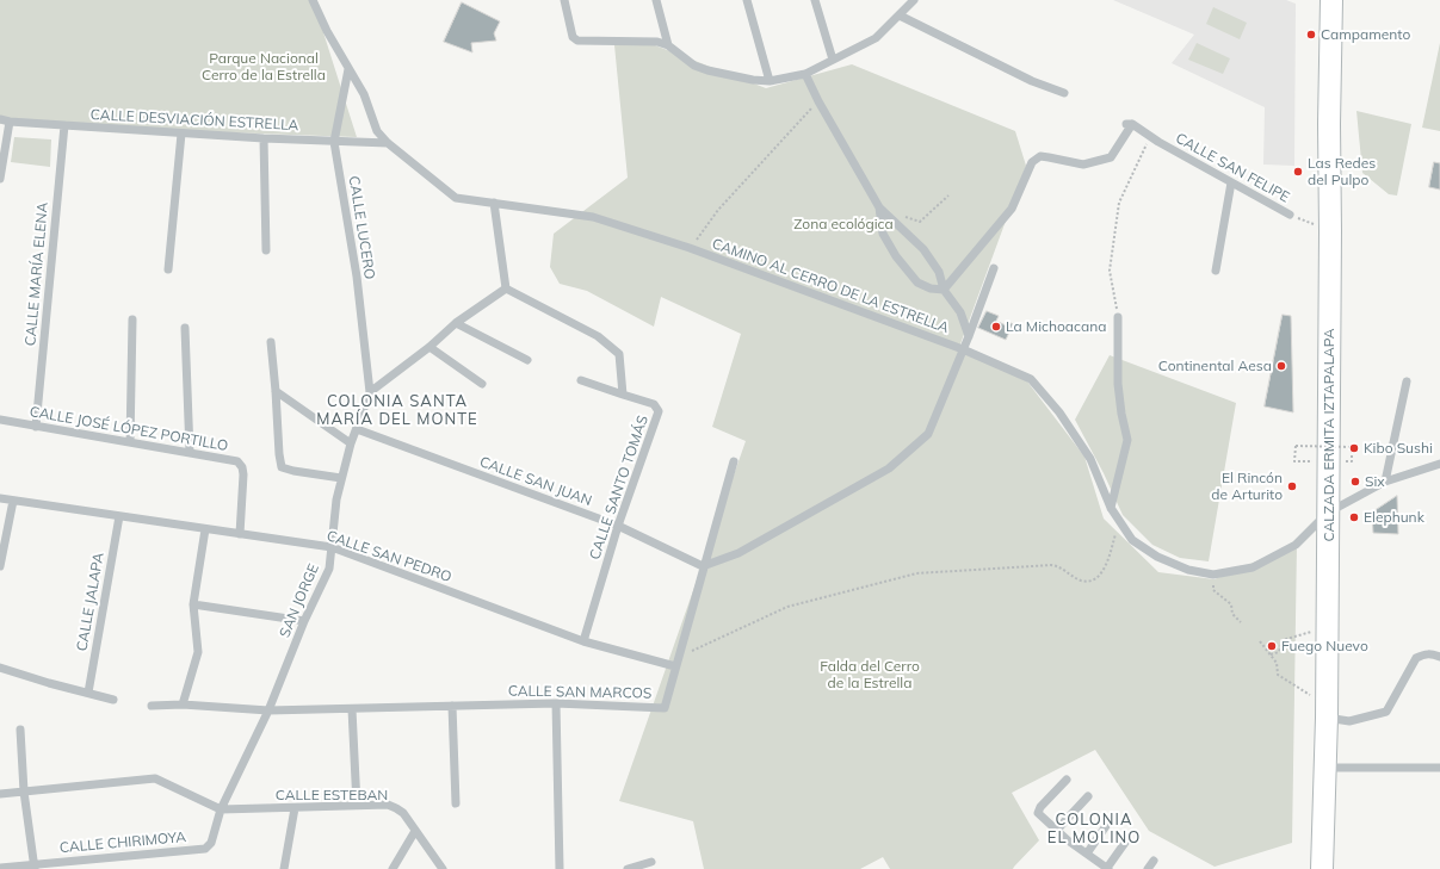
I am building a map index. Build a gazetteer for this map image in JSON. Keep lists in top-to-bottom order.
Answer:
{
  "streets": {
    "main road": ["CALZADA ERMITA IZTAPALAPA"],
    "street": [
      "CALLE DESVIACIÓN ESTRELLA",
      "CALLE SAN FELIPE",
      "CALLE LUCERO",
      "CALLE MARÍA ELENA",
      "CAMINO AL CERRO DE LA ESTRELLA",
      "CALLE JOSÉ LÓPEZ PORTILLO",
      "CALLE SAN JUAN",
      "CALLE SANTO TOMÁS",
      "CALLE SAN PEDRO",
      "SAN JORGE",
      "CALLE JALAPA",
      "CALLE SAN MARCOS",
      "CALLE ESTEBAN",
      "CALLE CHIRIMOYA"
    ]
  },
  "crossings": [
    ["CALLE DESVIACIÓN ESTRELLA", "CALLE LUCERO"],
    ["CALLE DESVIACIÓN ESTRELLA", "CALLE MARÍA ELENA"],
    ["CALLE DESVIACIÓN ESTRELLA", "CAMINO AL CERRO DE LA ESTRELLA"],
    ["CALLE SAN FELIPE", "CALZADA ERMITA IZTAPALAPA"],
    ["CALLE LUCERO", "CAMINO AL CERRO DE LA ESTRELLA"],
    ["CALLE LUCERO", "SAN JORGE"],
    ["CALLE MARÍA ELENA", "CALLE JOSÉ LÓPEZ PORTILLO"],
    ["CAMINO AL CERRO DE LA ESTRELLA", "CALZADA ERMITA IZTAPALAPA"],
    ["CALLE JOSÉ LÓPEZ PORTILLO", "CALLE SAN PEDRO"],
    ["CALLE SAN JUAN", "CALLE SANTO TOMÁS"],
    ["CALLE SAN JUAN", "SAN JORGE"],
    ["CALLE SAN JUAN", "CALLE SAN MARCOS"],
    ["CALLE SANTO TOMÁS", "CALLE SAN PEDRO"],
    ["CALLE SAN PEDRO", "SAN JORGE"],
    ["CALLE SAN PEDRO", "CALLE JALAPA"],
    ["CALLE SAN PEDRO", "CALLE SAN MARCOS"],
    ["SAN JORGE", "CALLE SAN MARCOS"],
    ["SAN JORGE", "CALLE ESTEBAN"],
    ["SAN JORGE", "CALLE CHIRIMOYA"],
    ["CALLE ESTEBAN", "CALLE CHIRIMOYA"]
  ],
  "districts": ["COLONIA SANTA MARÍA DEL MONTE", "COLONIA EL MOLINO"],
  "parks": ["Parque Nacional Cerro de la Estrella", "Zona ecológica", "Falda del Cerro de la Estrella"],
  "places": [
    "Campamento",
    "Las Redes del Pulpo",
    "La Michoacana",
    "Continental Aesa",
    "Kibo Sushi",
    "Six",
    "El Rincón de Arturito",
    "Elephunk",
    "Fuego Nuevo"
  ]
}
